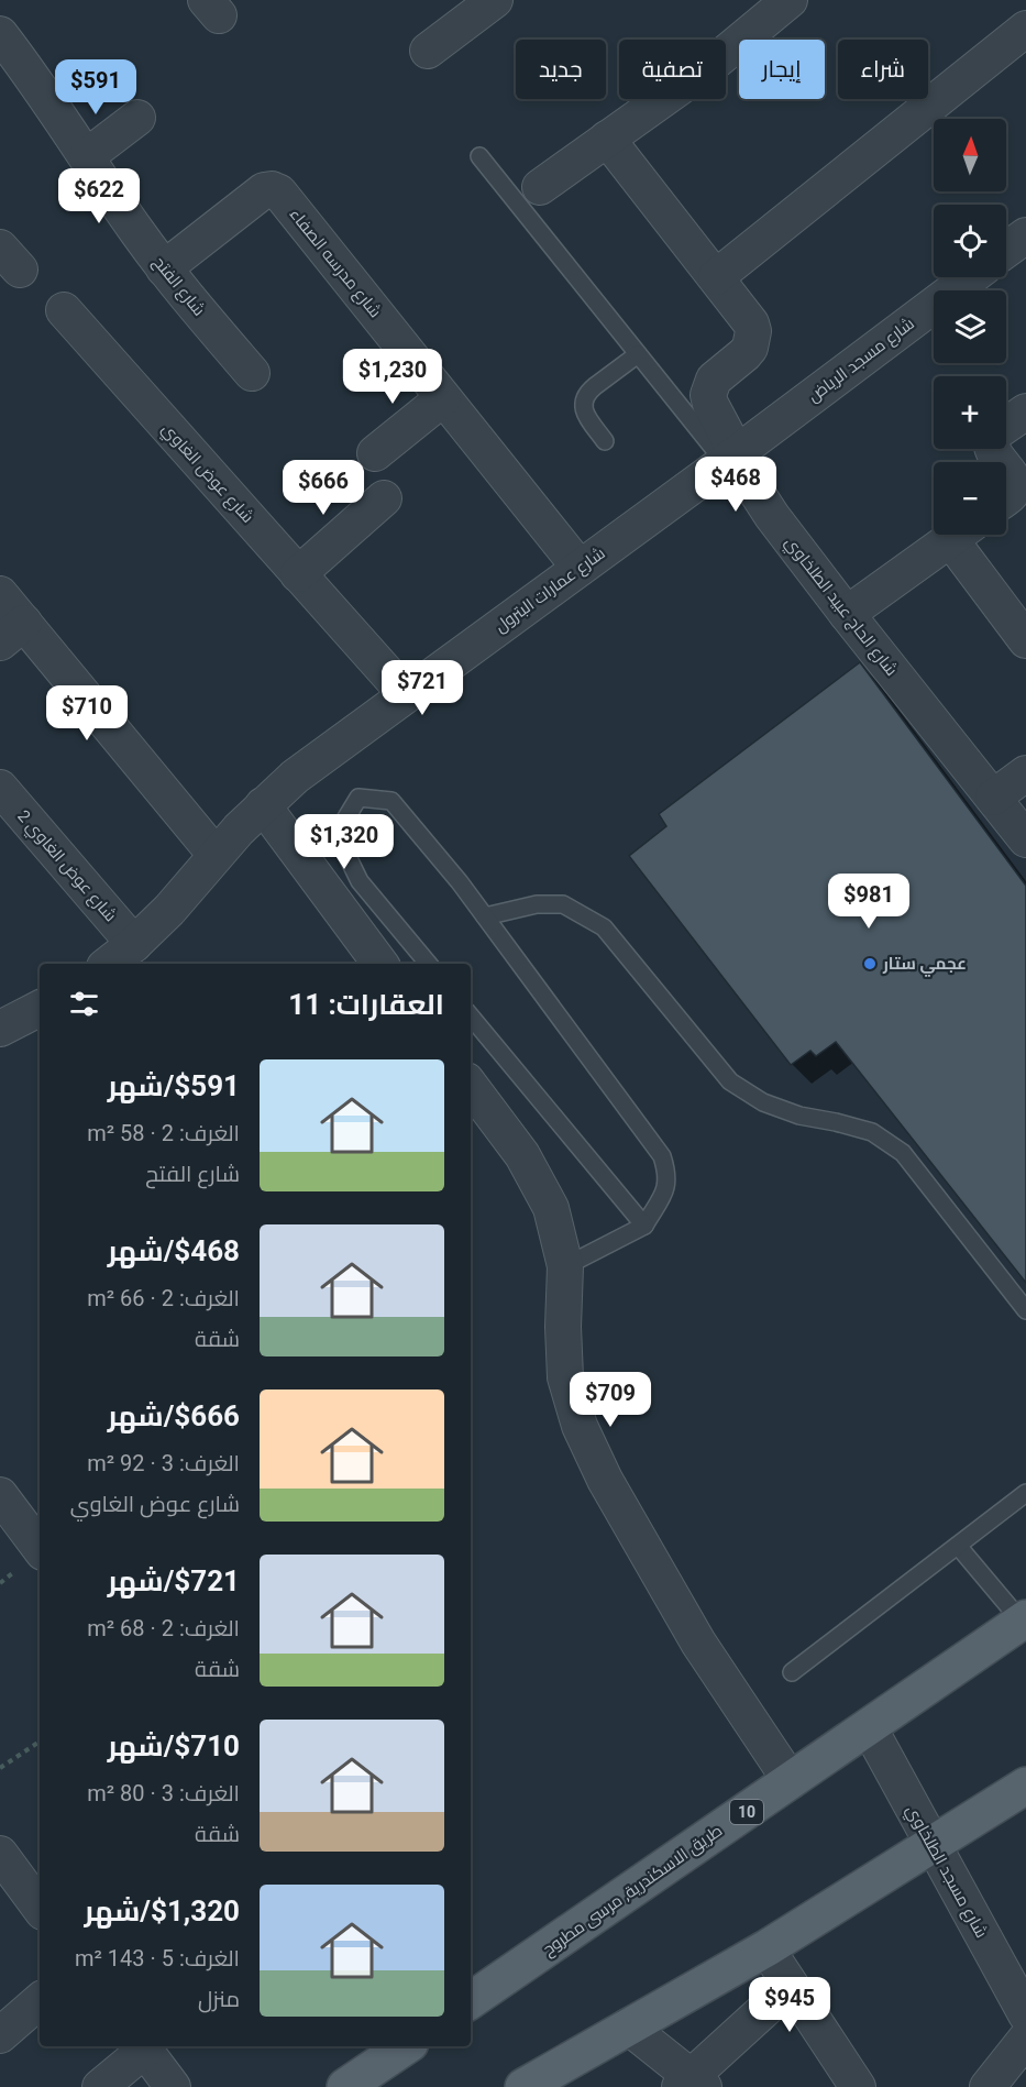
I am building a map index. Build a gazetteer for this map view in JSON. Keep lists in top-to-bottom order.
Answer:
{
  "streets": {
    "main road": ["10", "طريق الاسكندرية, مرسى مطروح"],
    "street": [
      "شارع مدرسه الصفاء",
      "شارع الفتح",
      "شارع مسجد الرياض",
      "شارع عوض الغاوي",
      "شارع عمارات البترول",
      "شارع الحاج عبيد الطلخاوي",
      "شارع عوض الغاوي 2",
      "شارع مسجد الطلخاوي"
    ]
  },
  "crossings": [
    ["شارع مدرسه الصفاء", "شارع الفتح"],
    ["شارع مدرسه الصفاء", "شارع عمارات البترول"],
    ["شارع مسجد الرياض", "شارع عمارات البترول"],
    ["شارع مسجد الرياض", "شارع الحاج عبيد الطلخاوي"],
    ["شارع عوض الغاوي", "شارع عمارات البترول"],
    ["شارع عمارات البترول", "شارع الحاج عبيد الطلخاوي"],
    ["شارع عمارات البترول", "شارع عوض الغاوي 2"],
    ["شارع مسجد الطلخاوي", "طريق الاسكندرية, مرسى مطروح"]
  ],
  "places": ["عجمي ستار"],
  "north": "top",
  "page": {
    "chip": [
      "شراء",
      "إيجار",
      "تصفية",
      "جديد"
    ],
    "price": [
      "$591",
      "$622",
      "$1,230",
      "$468",
      "$666",
      "$721",
      "$710",
      "$1,320",
      "$981",
      "$709",
      "$945"
    ],
    "map_buttons": ["+", "−"],
    "heading": "العقارات: 11",
    "list": [
      {
        "name": "$591/شهر",
        "note": "الغرف: 2 · 58 m² · شارع الفتح"
      },
      {
        "name": "$468/شهر",
        "note": "الغرف: 2 · 66 m² · شقة"
      },
      {
        "name": "$666/شهر",
        "note": "الغرف: 3 · 92 m² · شارع عوض الغاوي"
      },
      {
        "name": "$721/شهر",
        "note": "الغرف: 2 · 68 m² · شقة"
      },
      {
        "name": "$710/شهر",
        "note": "الغرف: 3 · 80 m² · شقة"
      },
      {
        "name": "$1,320/شهر",
        "note": "الغرف: 5 · 143 m² · منزل"
      }
    ]
  }
}
